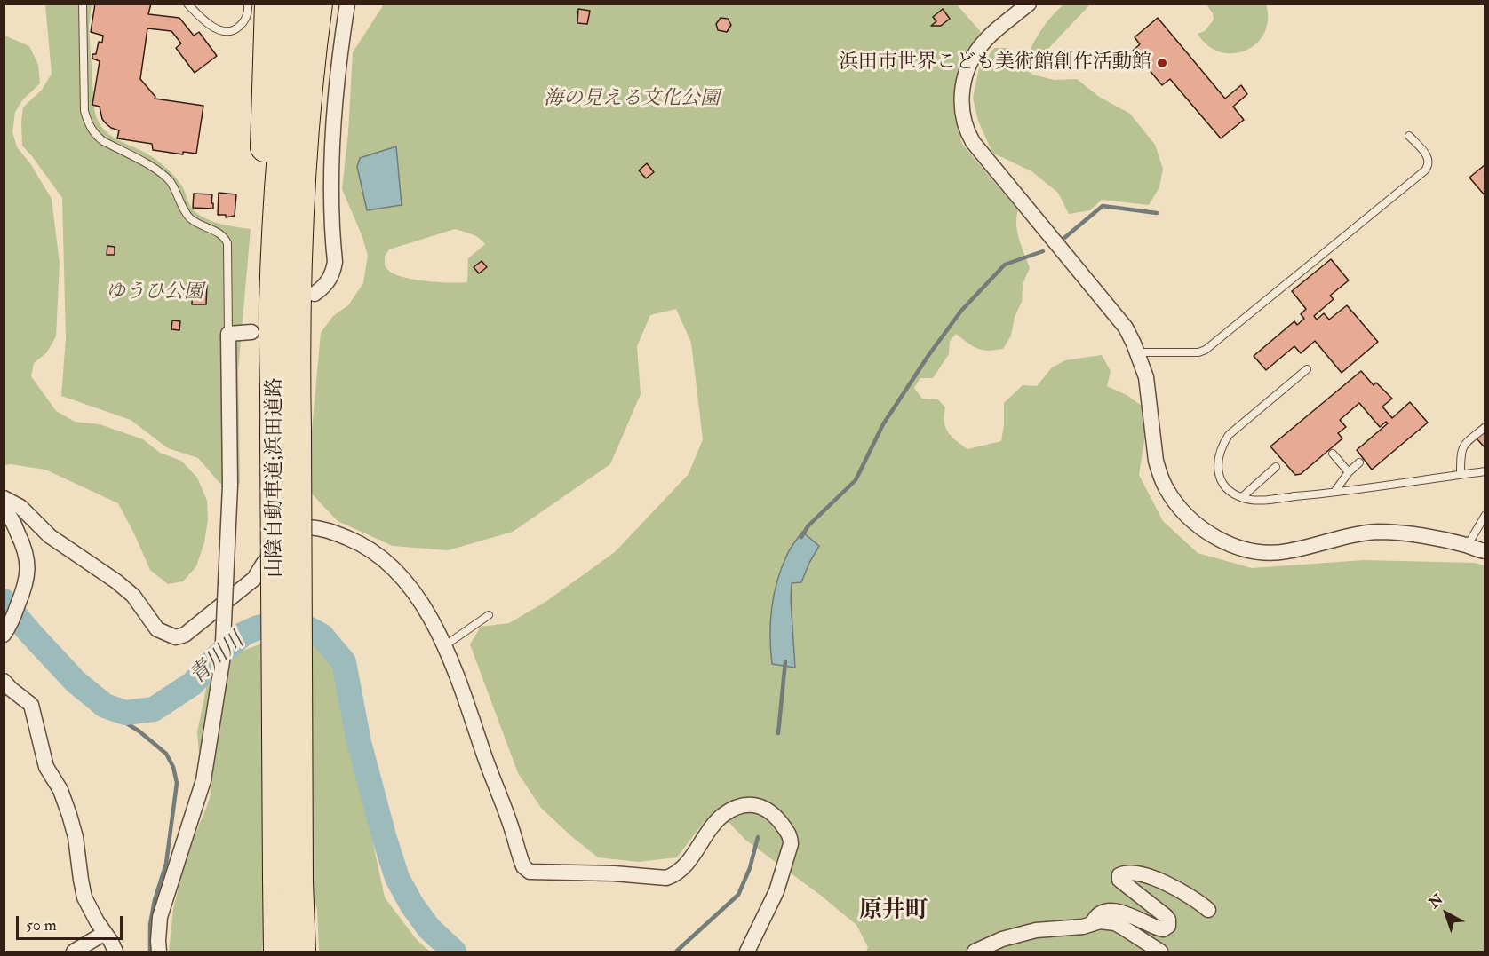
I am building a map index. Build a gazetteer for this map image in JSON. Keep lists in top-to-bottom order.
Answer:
{
  "streets": {
    "highway": ["山陰自動車道;浜田道路"]
  },
  "districts": ["原井町"],
  "water": ["青川川"],
  "parks": ["海の見える文化公園", "ゆうひ公園"],
  "places": ["浜田市世界こども美術館創作活動館"],
  "scale_bar": "50 m",
  "north": "top left"
}
